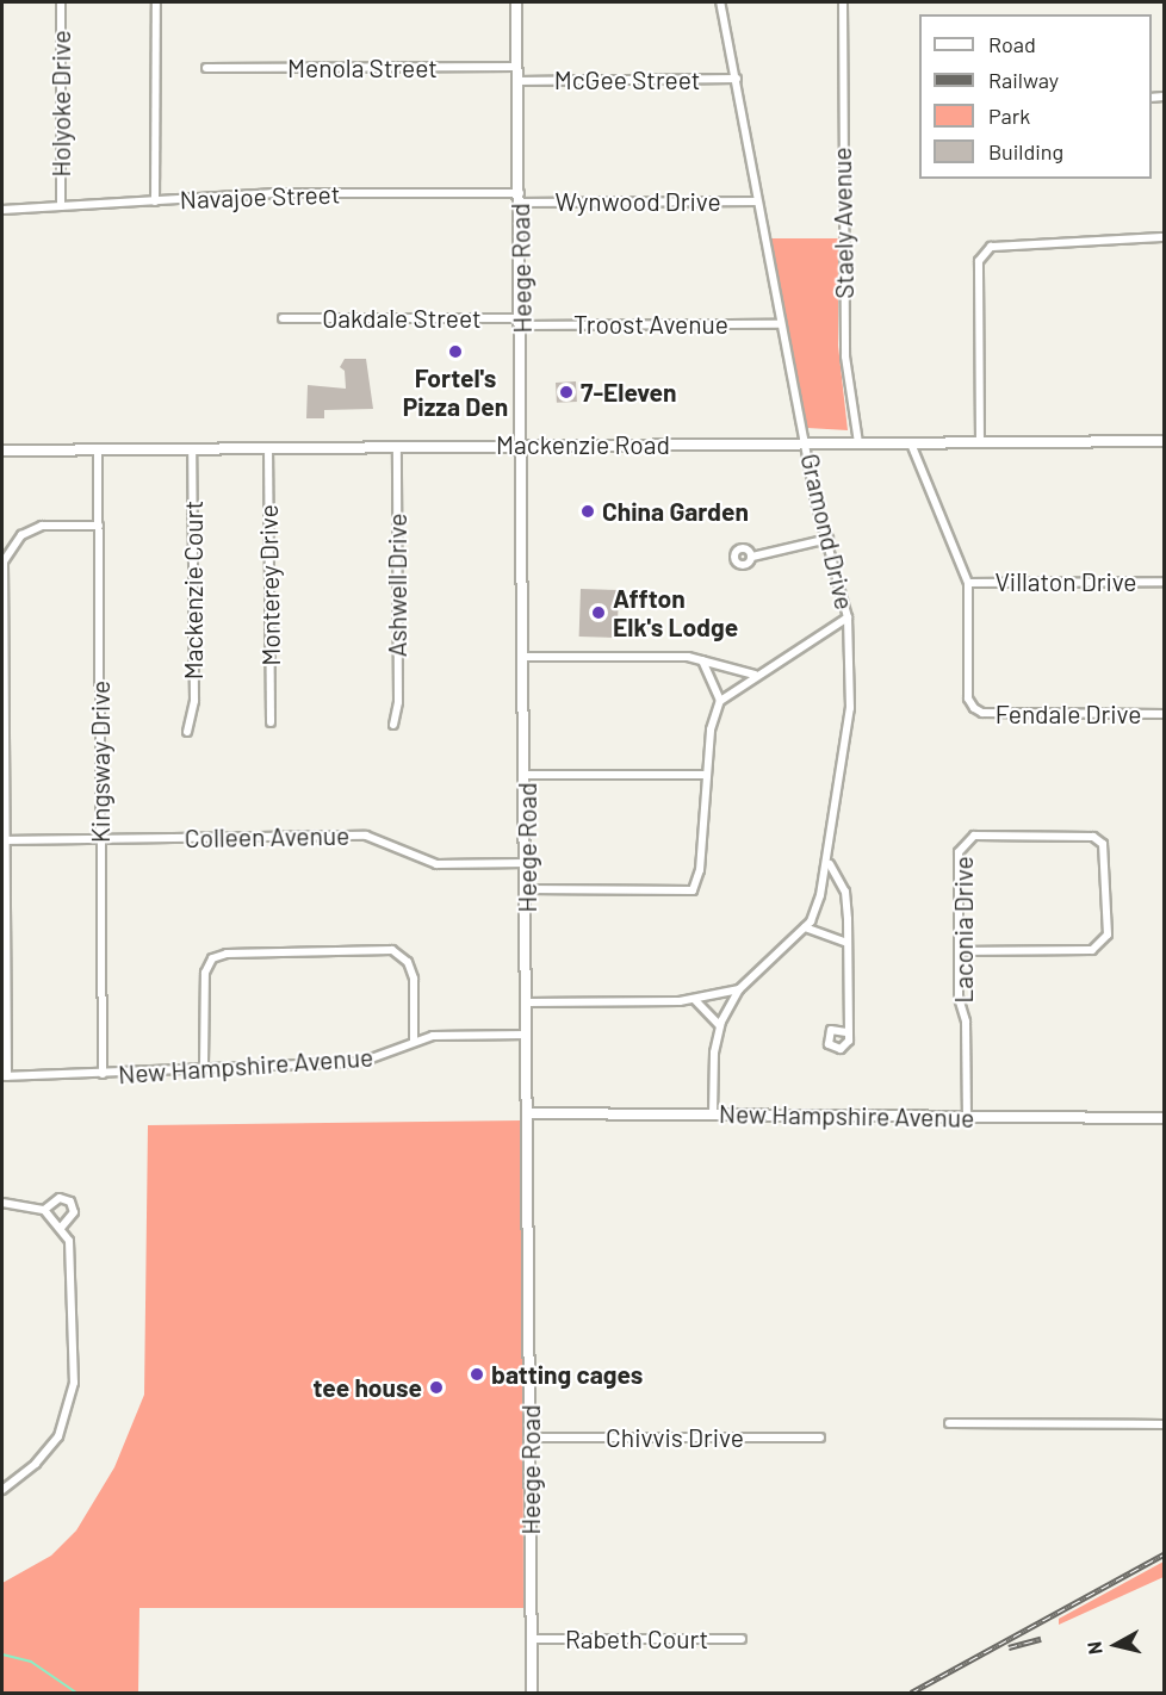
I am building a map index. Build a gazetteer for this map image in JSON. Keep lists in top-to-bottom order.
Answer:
{
  "streets": {
    "street": [
      "Menola Street",
      "McGee Street",
      "Holyoke Drive",
      "Navajoe Street",
      "Wynwood Drive",
      "Staely Avenue",
      "Heege Road",
      "Oakdale Street",
      "Troost Avenue",
      "Mackenzie Road",
      "Gramond Drive",
      "Villaton Drive",
      "Monterey Drive",
      "Ashwell Drive",
      "Mackenzie Court",
      "Fendale Drive",
      "Kingsway Drive",
      "Colleen Avenue",
      "Laconia Drive",
      "New Hampshire Avenue",
      "Chivvis Drive",
      "Rabeth Court"
    ]
  },
  "crossings": [
    ["Menola Street", "Heege Road"],
    ["McGee Street", "Heege Road"],
    ["McGee Street", "Gramond Drive"],
    ["Holyoke Drive", "Navajoe Street"],
    ["Navajoe Street", "Wynwood Drive"],
    ["Navajoe Street", "Heege Road"],
    ["Wynwood Drive", "Heege Road"],
    ["Wynwood Drive", "Gramond Drive"],
    ["Staely Avenue", "Mackenzie Road"],
    ["Heege Road", "Oakdale Street"],
    ["Heege Road", "Troost Avenue"],
    ["Heege Road", "Mackenzie Road"],
    ["Heege Road", "Colleen Avenue"],
    ["Heege Road", "New Hampshire Avenue"],
    ["Heege Road", "Chivvis Drive"],
    ["Heege Road", "Rabeth Court"],
    ["Oakdale Street", "Troost Avenue"],
    ["Troost Avenue", "Gramond Drive"],
    ["Mackenzie Road", "Gramond Drive"],
    ["Mackenzie Road", "Monterey Drive"],
    ["Mackenzie Road", "Ashwell Drive"],
    ["Mackenzie Road", "Mackenzie Court"],
    ["Mackenzie Road", "Kingsway Drive"],
    ["Gramond Drive", "New Hampshire Avenue"],
    ["Villaton Drive", "Fendale Drive"],
    ["Kingsway Drive", "Colleen Avenue"],
    ["Kingsway Drive", "New Hampshire Avenue"],
    ["Laconia Drive", "New Hampshire Avenue"]
  ],
  "places": [
    "Fortel's Pizza Den",
    "7-Eleven",
    "China Garden",
    "Affton Elk's Lodge",
    "batting cages",
    "tee house"
  ],
  "legend": [
    "Road",
    "Railway",
    "Park",
    "Building"
  ],
  "north": "left"
}
